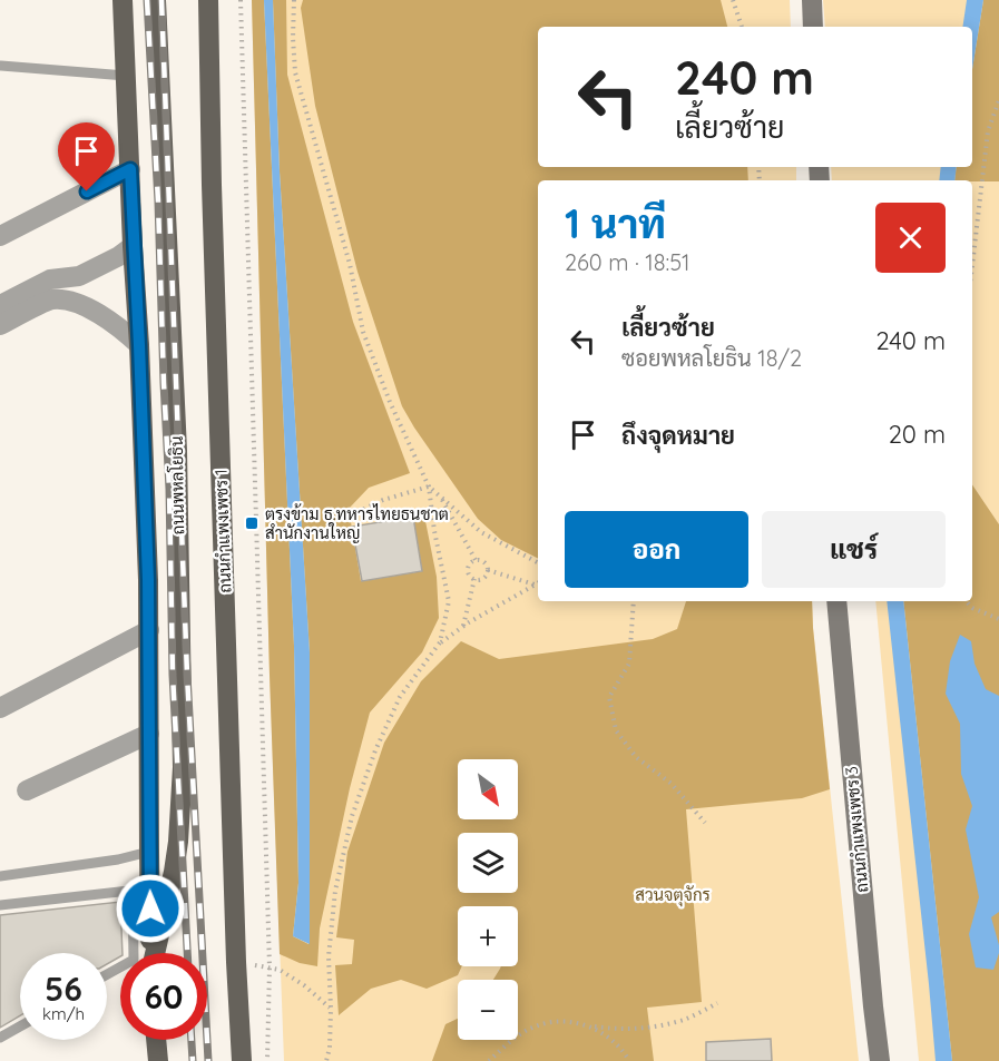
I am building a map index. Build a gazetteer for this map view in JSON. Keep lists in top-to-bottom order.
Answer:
{
  "streets": {
    "main road": ["ถนนพหลโยธิน", "ถนนกำแพงเพชร 1"],
    "street": ["ถนนกำแพงเพชร 3"]
  },
  "parks": ["สวนจตุจักร"],
  "places": {
    "transit": ["ตรงข้าม ธ.ทหารไทยธนชาต สำนักงานใหญ่"]
  },
  "north": "bottom right",
  "page": {
    "turn": ["240 m", "เลี้ยวซ้าย"],
    "heading": ["1 นาที", "260 m · 18:51"],
    "list": [
      {
        "name": "เลี้ยวซ้าย",
        "note": "ซอยพหลโยธิน 18/2",
        "value": "240 m"
      },
      {
        "name": "ถึงจุดหมาย",
        "value": "20 m"
      }
    ],
    "buttons": ["ออก", "แชร์"],
    "map_buttons": ["+", "−"],
    "speed": "56 km/h",
    "limit": "60"
  }
}
